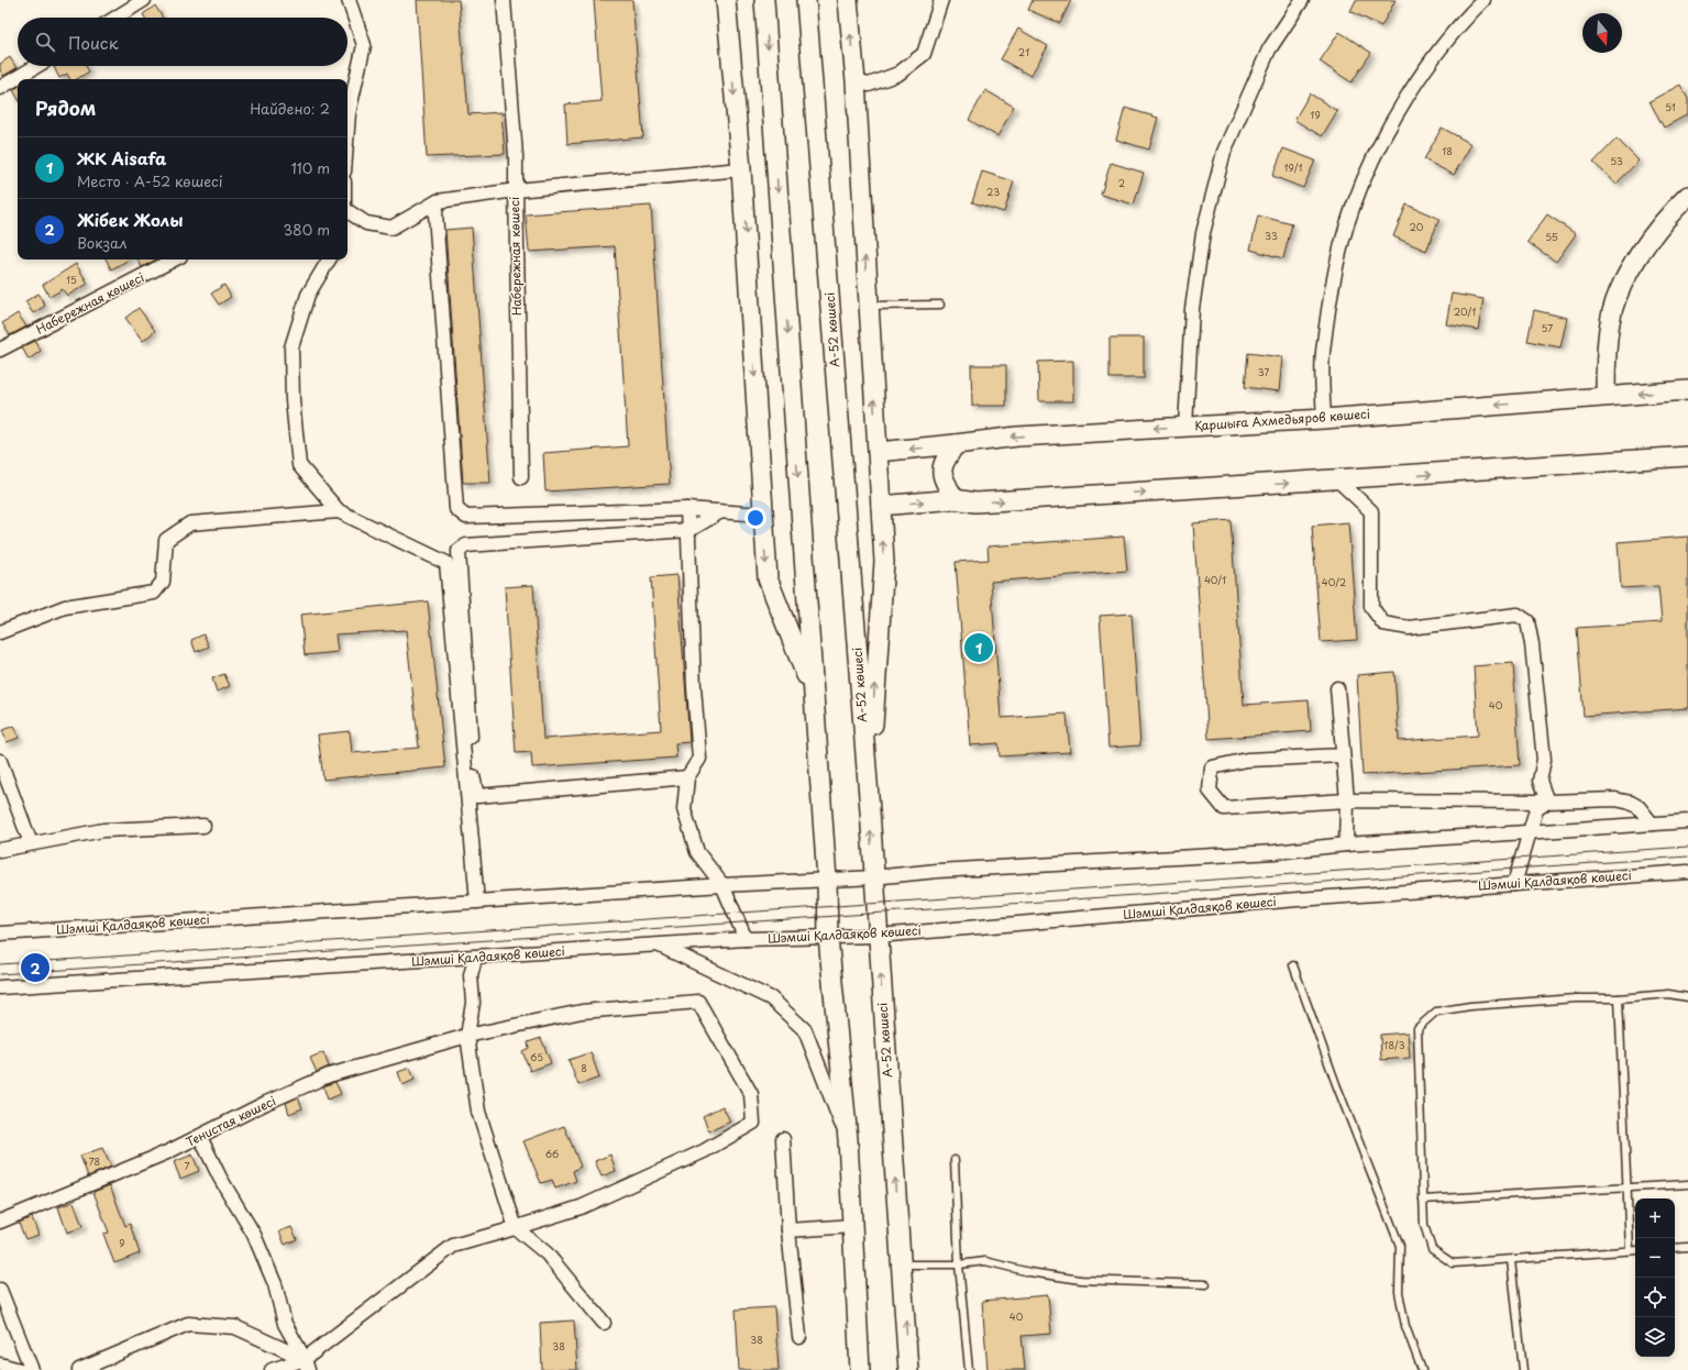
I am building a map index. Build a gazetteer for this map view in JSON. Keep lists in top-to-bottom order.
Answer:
{
  "streets": {
    "street": [
      "Набережная көшесі",
      "А-52 көшесі",
      "Қаршыға Ахмедьяров көшесі",
      "Шәмші Қалдаяқов көшесі",
      "Тенистая көшесі"
    ]
  },
  "crossings": [
    ["А-52 көшесі", "Шәмші Қалдаяқов көшесі"]
  ],
  "house_numbers": [
    "21",
    "51",
    "19",
    "18",
    "53",
    "19/1",
    "2",
    "23",
    "20",
    "33",
    "55",
    "15",
    "20/1",
    "57",
    "37",
    "40/1",
    "40/2",
    "40",
    "18/3",
    "65",
    "8",
    "66",
    "78",
    "7",
    "9",
    "40",
    "38",
    "38"
  ],
  "north": "bottom",
  "page": {
    "search": "Поиск",
    "heading": ["Рядом", "Найдено: 2"],
    "list": [
      {
        "mark": "1",
        "name": "ЖК Aisafa",
        "note": "Место · А-52 көшесі",
        "value": "110 m"
      },
      {
        "mark": "2",
        "name": "Жібек Жолы",
        "note": "Вокзал",
        "value": "380 m"
      }
    ],
    "pins": ["1", "2"],
    "map_buttons": ["+", "−"]
  }
}
